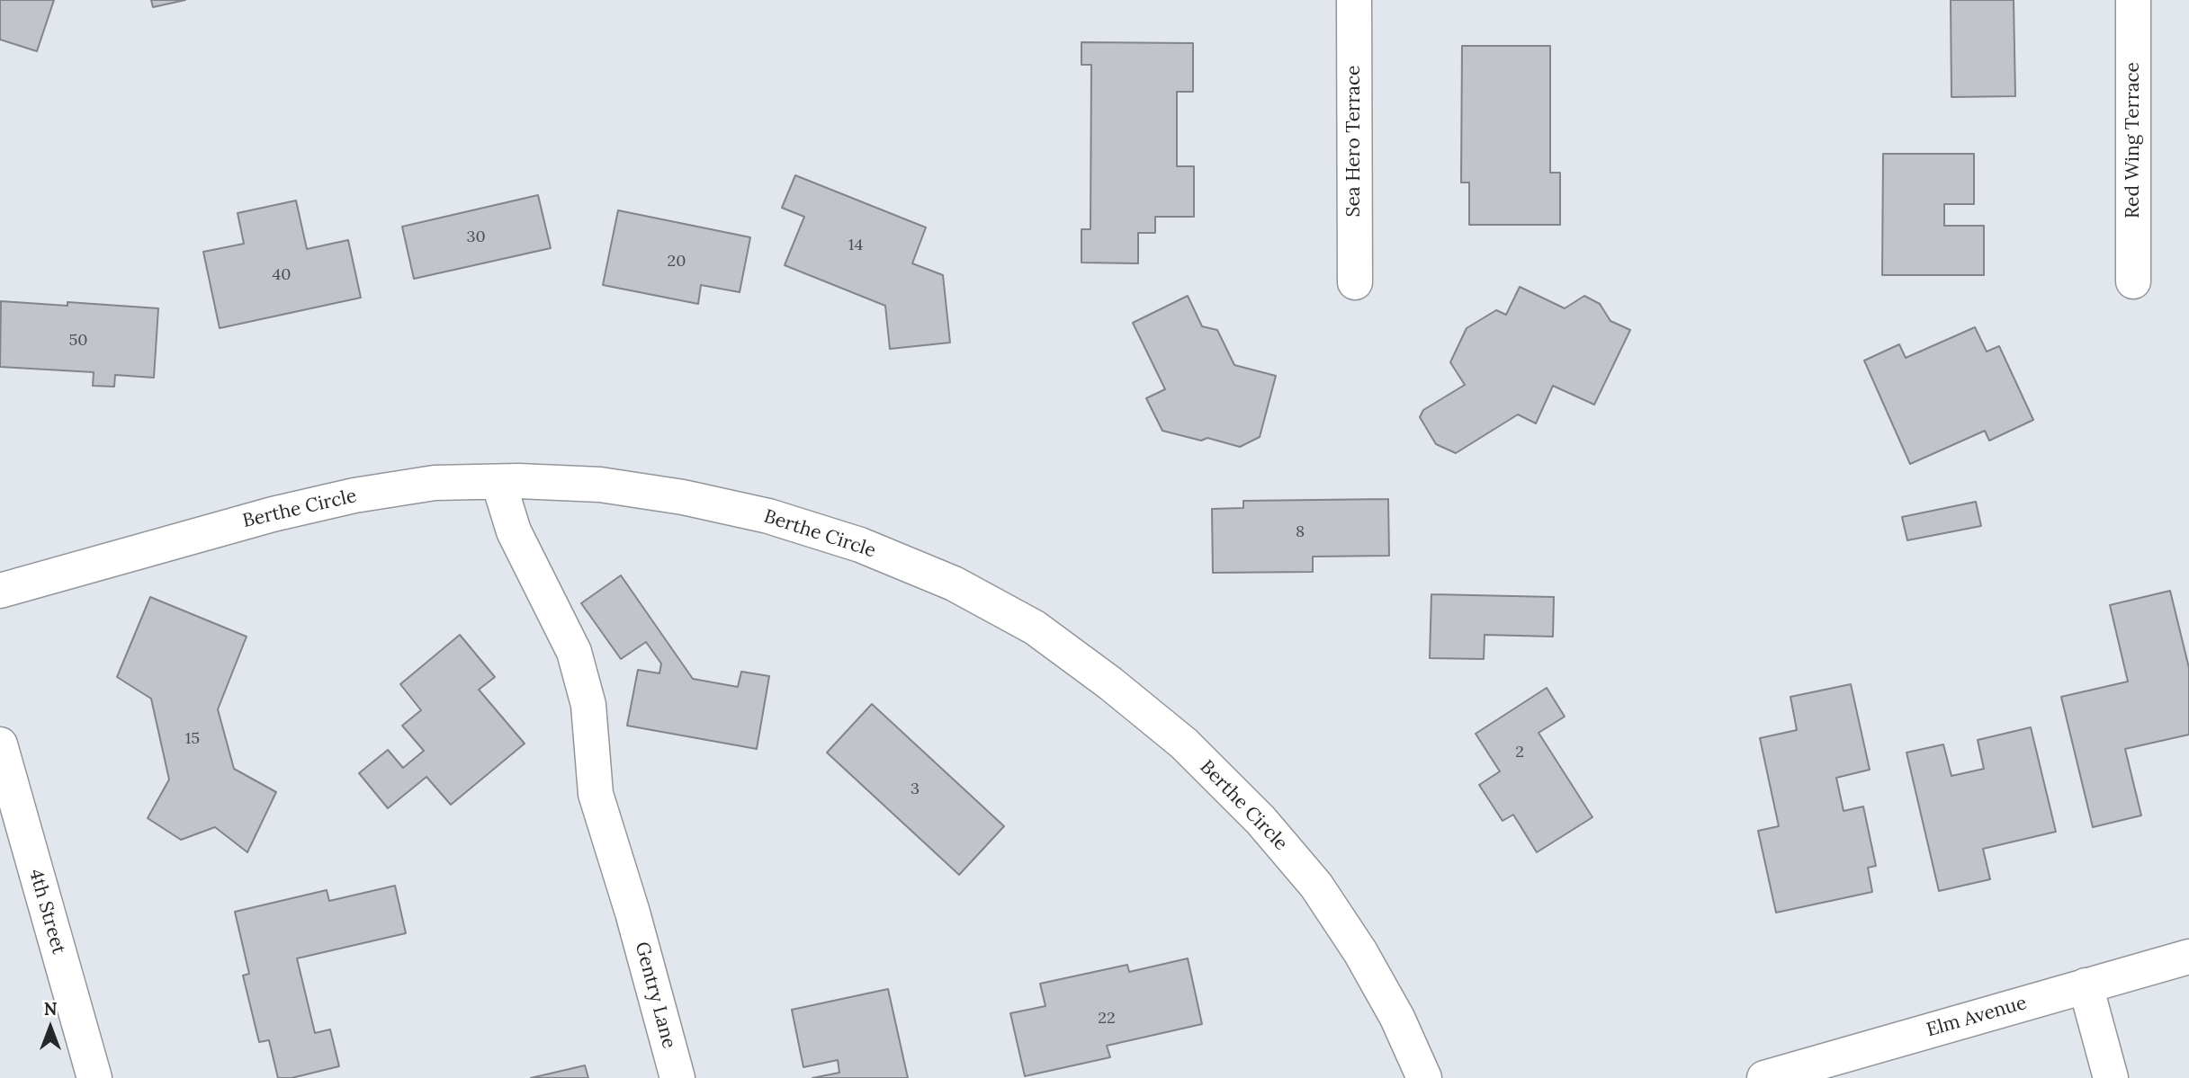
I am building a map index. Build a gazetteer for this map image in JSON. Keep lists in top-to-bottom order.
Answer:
{
  "streets": {
    "street": [
      "Red Wing Terrace",
      "Sea Hero Terrace",
      "Berthe Circle",
      "4th Street",
      "Gentry Lane",
      "Elm Avenue"
    ]
  },
  "crossings": [
    ["Berthe Circle", "Gentry Lane"]
  ],
  "house_numbers": [
    "30",
    "14",
    "20",
    "40",
    "50",
    "8",
    "15",
    "2",
    "3",
    "22"
  ],
  "north": "top"
}
